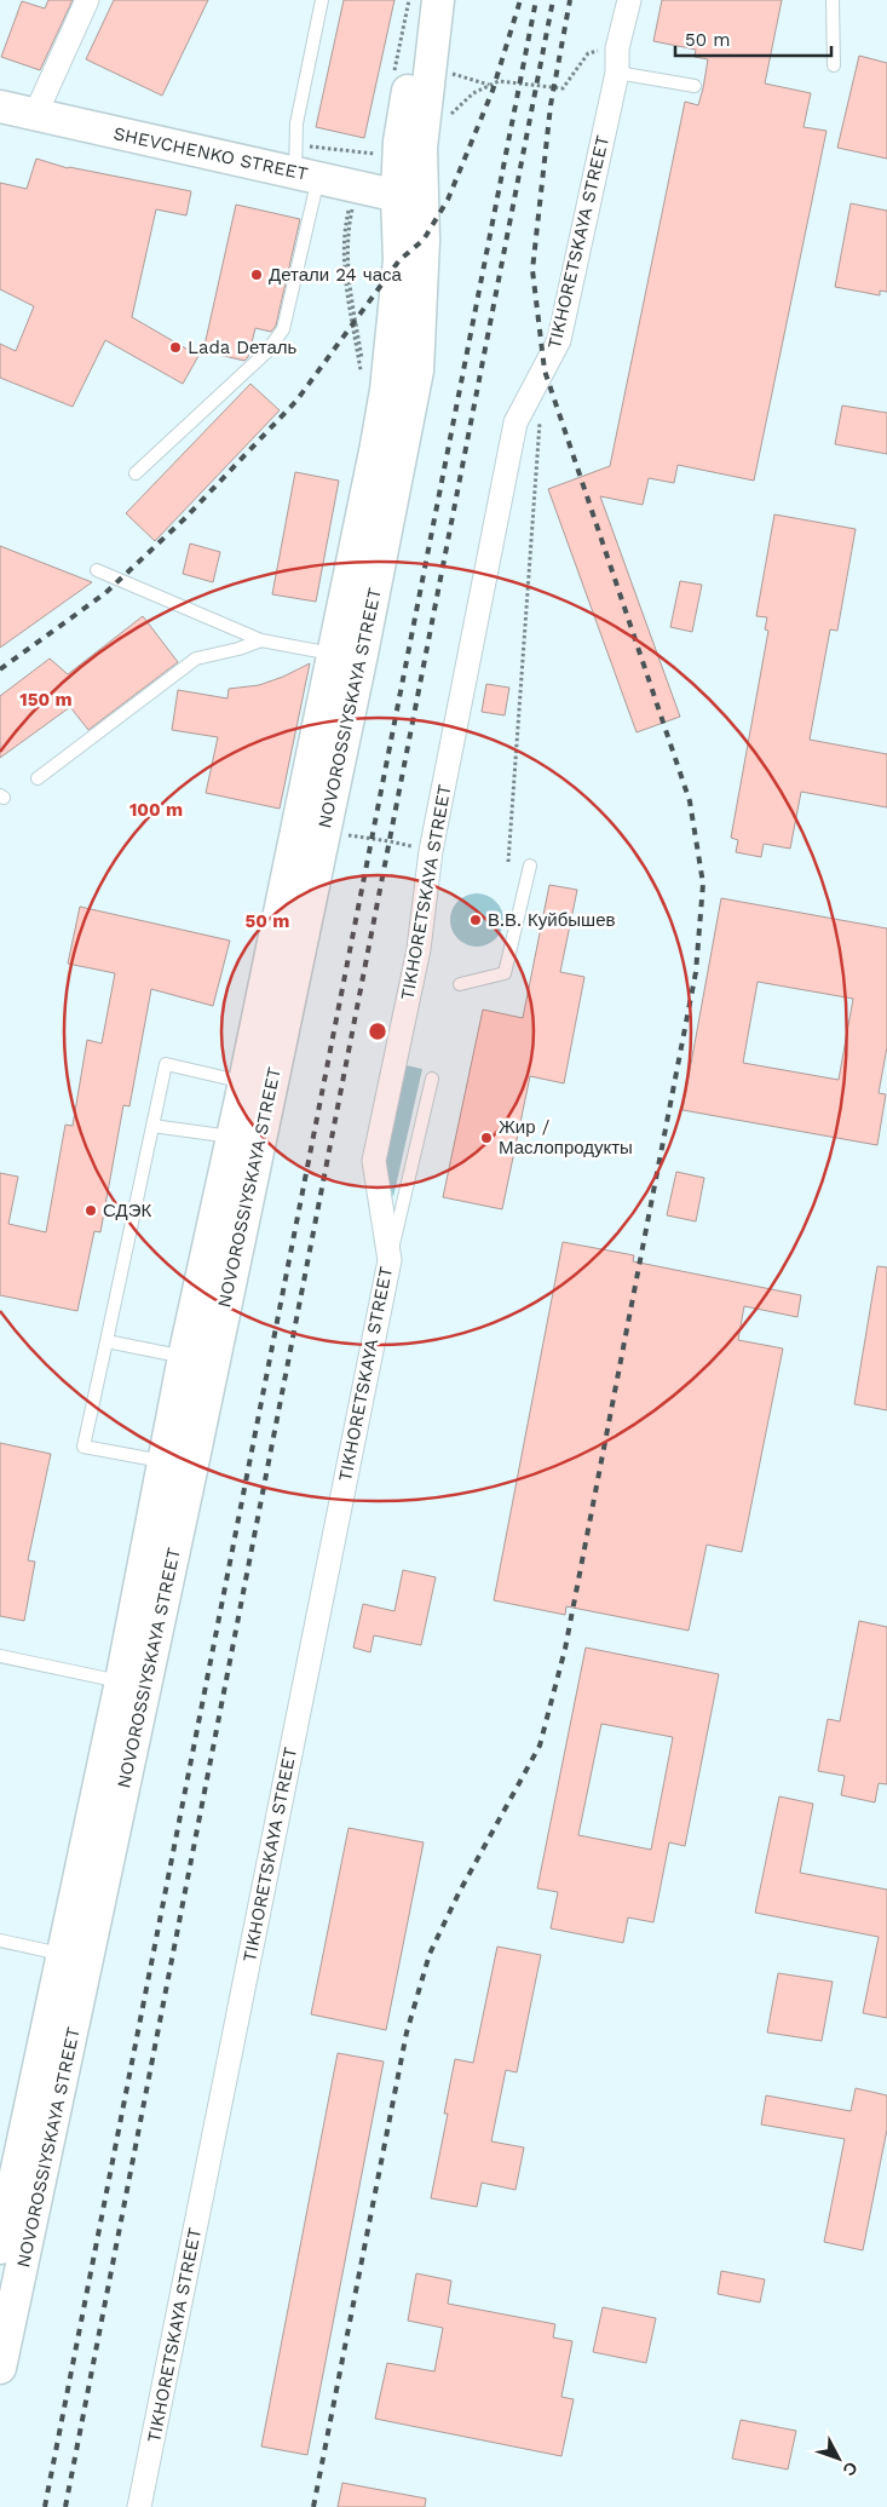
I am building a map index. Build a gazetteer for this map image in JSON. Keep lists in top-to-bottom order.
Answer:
{
  "streets": {
    "main road": ["SHEVCHENKO STREET", "NOVOROSSIYSKAYA STREET"],
    "street": ["TIKHORETSKAYA STREET"]
  },
  "crossings": [
    ["SHEVCHENKO STREET", "NOVOROSSIYSKAYA STREET"]
  ],
  "places": [
    "Детали 24 часа",
    "Lada Dеталь",
    "В.В. Куйбышев",
    "Жир / Маслопродукты",
    "СДЭК"
  ],
  "scale_bar": "50 m",
  "north": "bottom right",
  "rings": ["150 m", "100 m", "50 m"]
}
